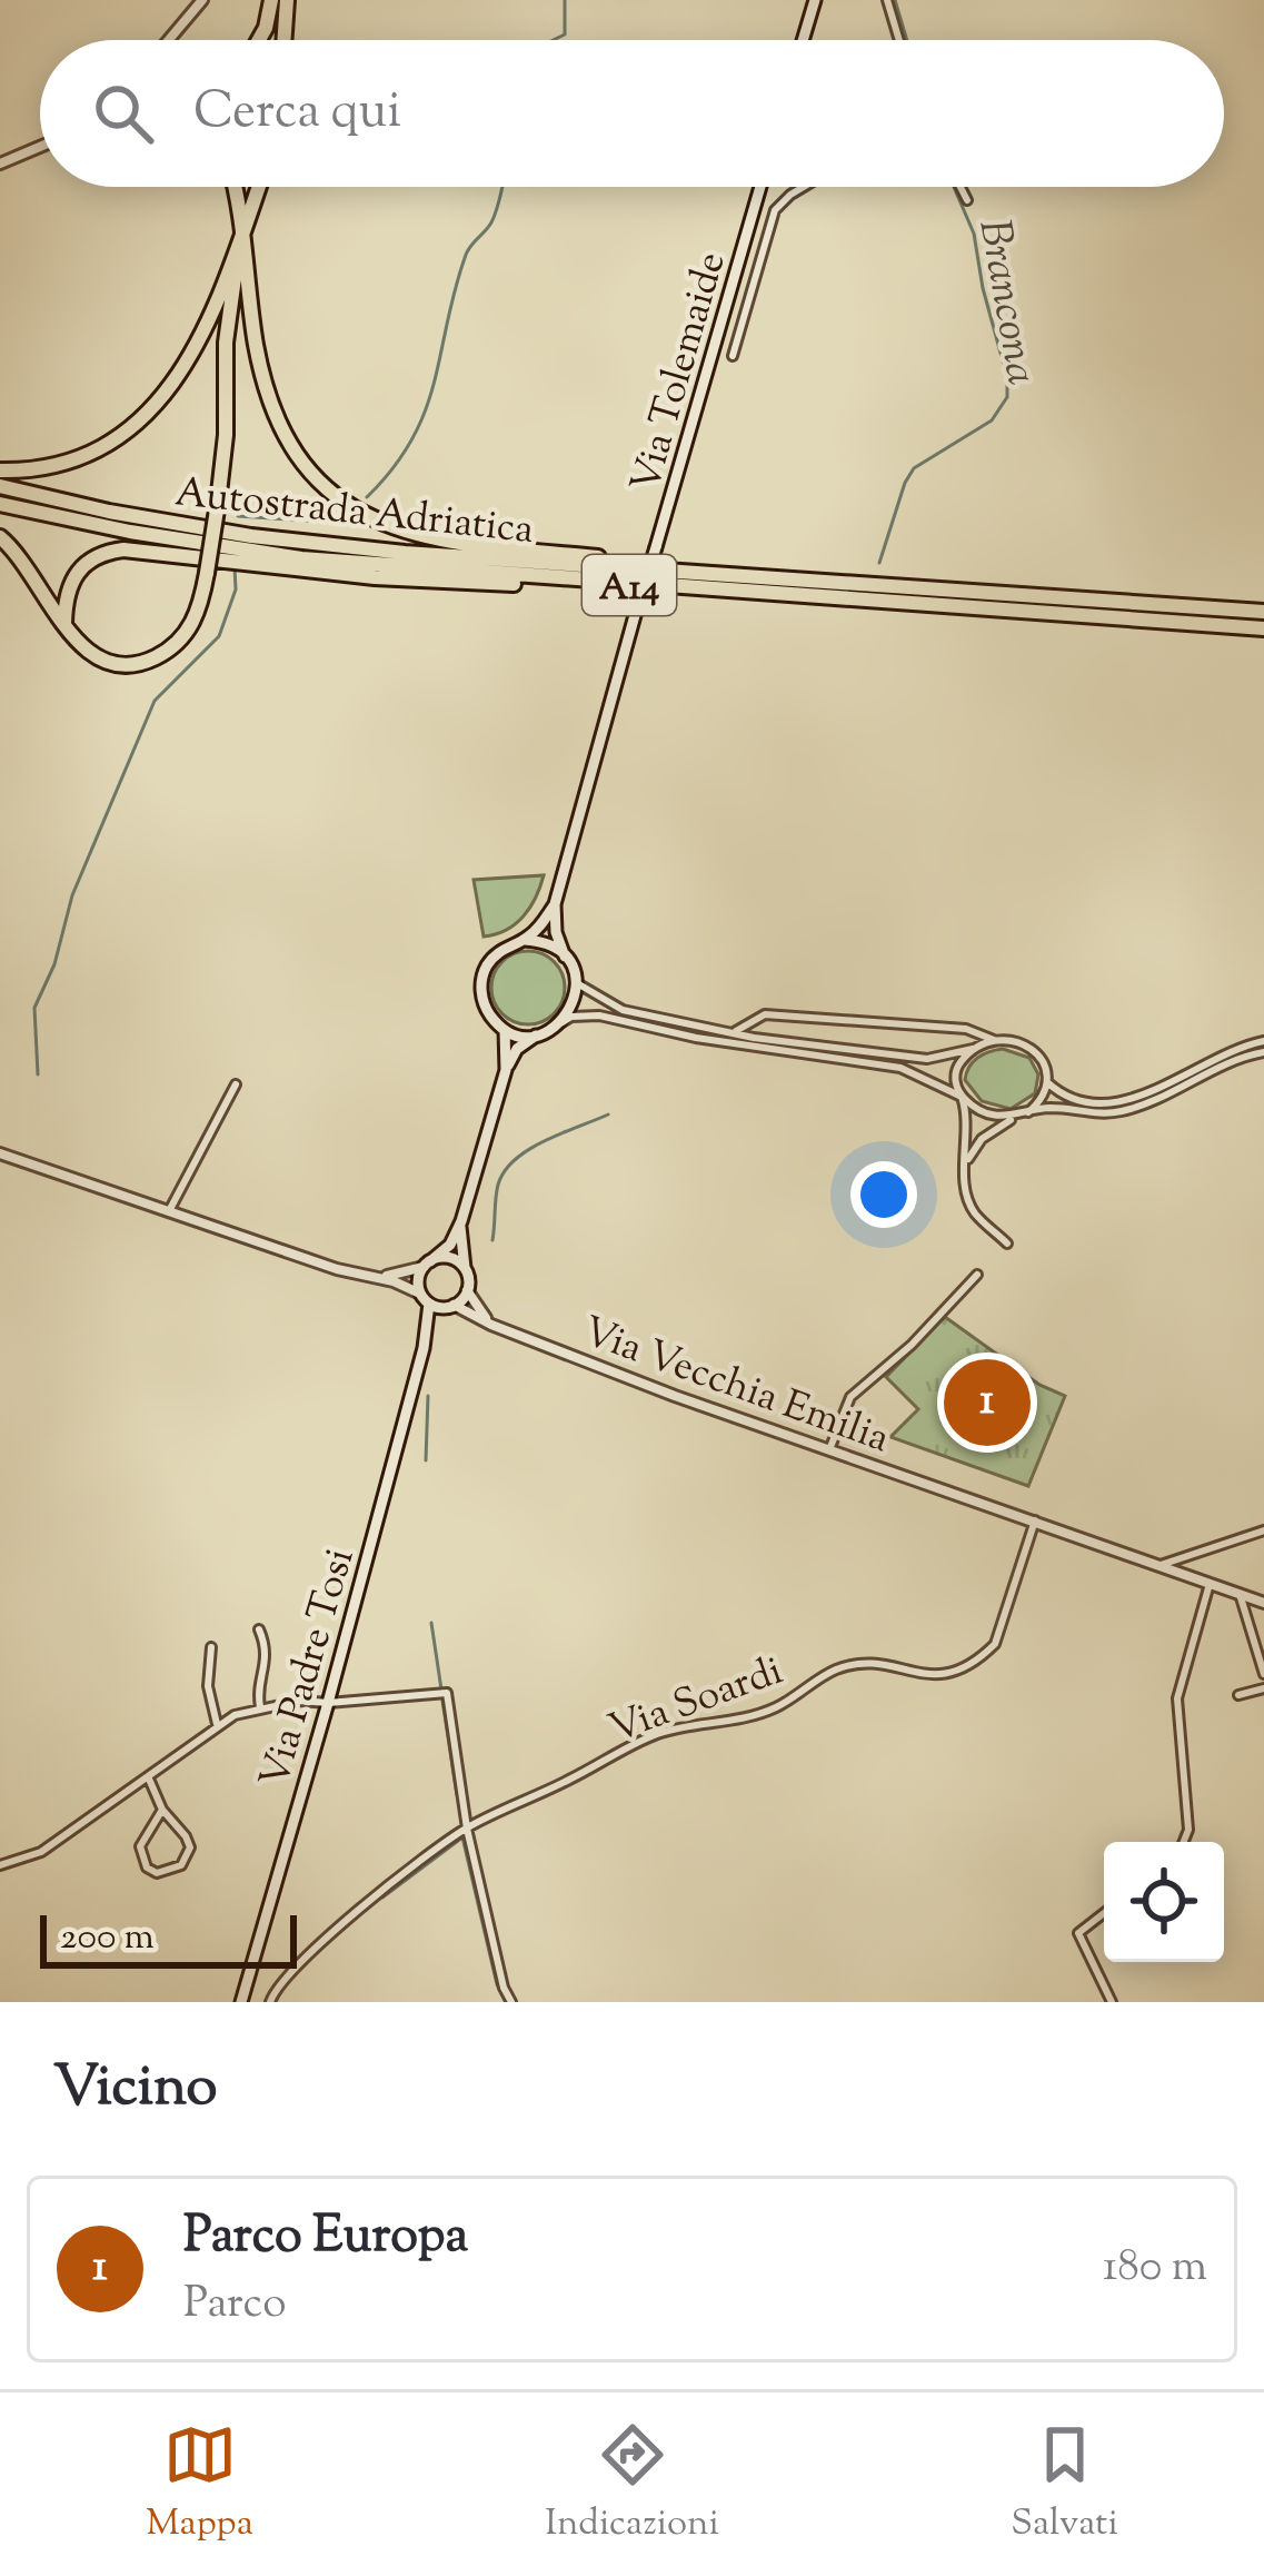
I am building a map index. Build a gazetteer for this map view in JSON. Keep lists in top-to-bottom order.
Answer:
{
  "streets": {
    "highway": ["Autostrada Adriatica", "A14"],
    "main road": ["Via Tolemaide", "Via Padre Tosi"],
    "street": ["Via Vecchia Emilia", "Via Soardi"]
  },
  "crossings": [
    ["Via Tolemaide", "Via Vecchia Emilia"],
    ["Via Vecchia Emilia", "Via Soardi"]
  ],
  "water": ["Brancona"],
  "scale_bar": "200 m",
  "page": {
    "search": "Cerca qui",
    "pins": "1",
    "scale": "200 m",
    "heading": "Vicino",
    "list": [
      {
        "mark": "1",
        "name": "Parco Europa",
        "note": "Parco",
        "value": "180 m"
      }
    ],
    "nav": ["Mappa", "Indicazioni", "Salvati"]
  }
}
